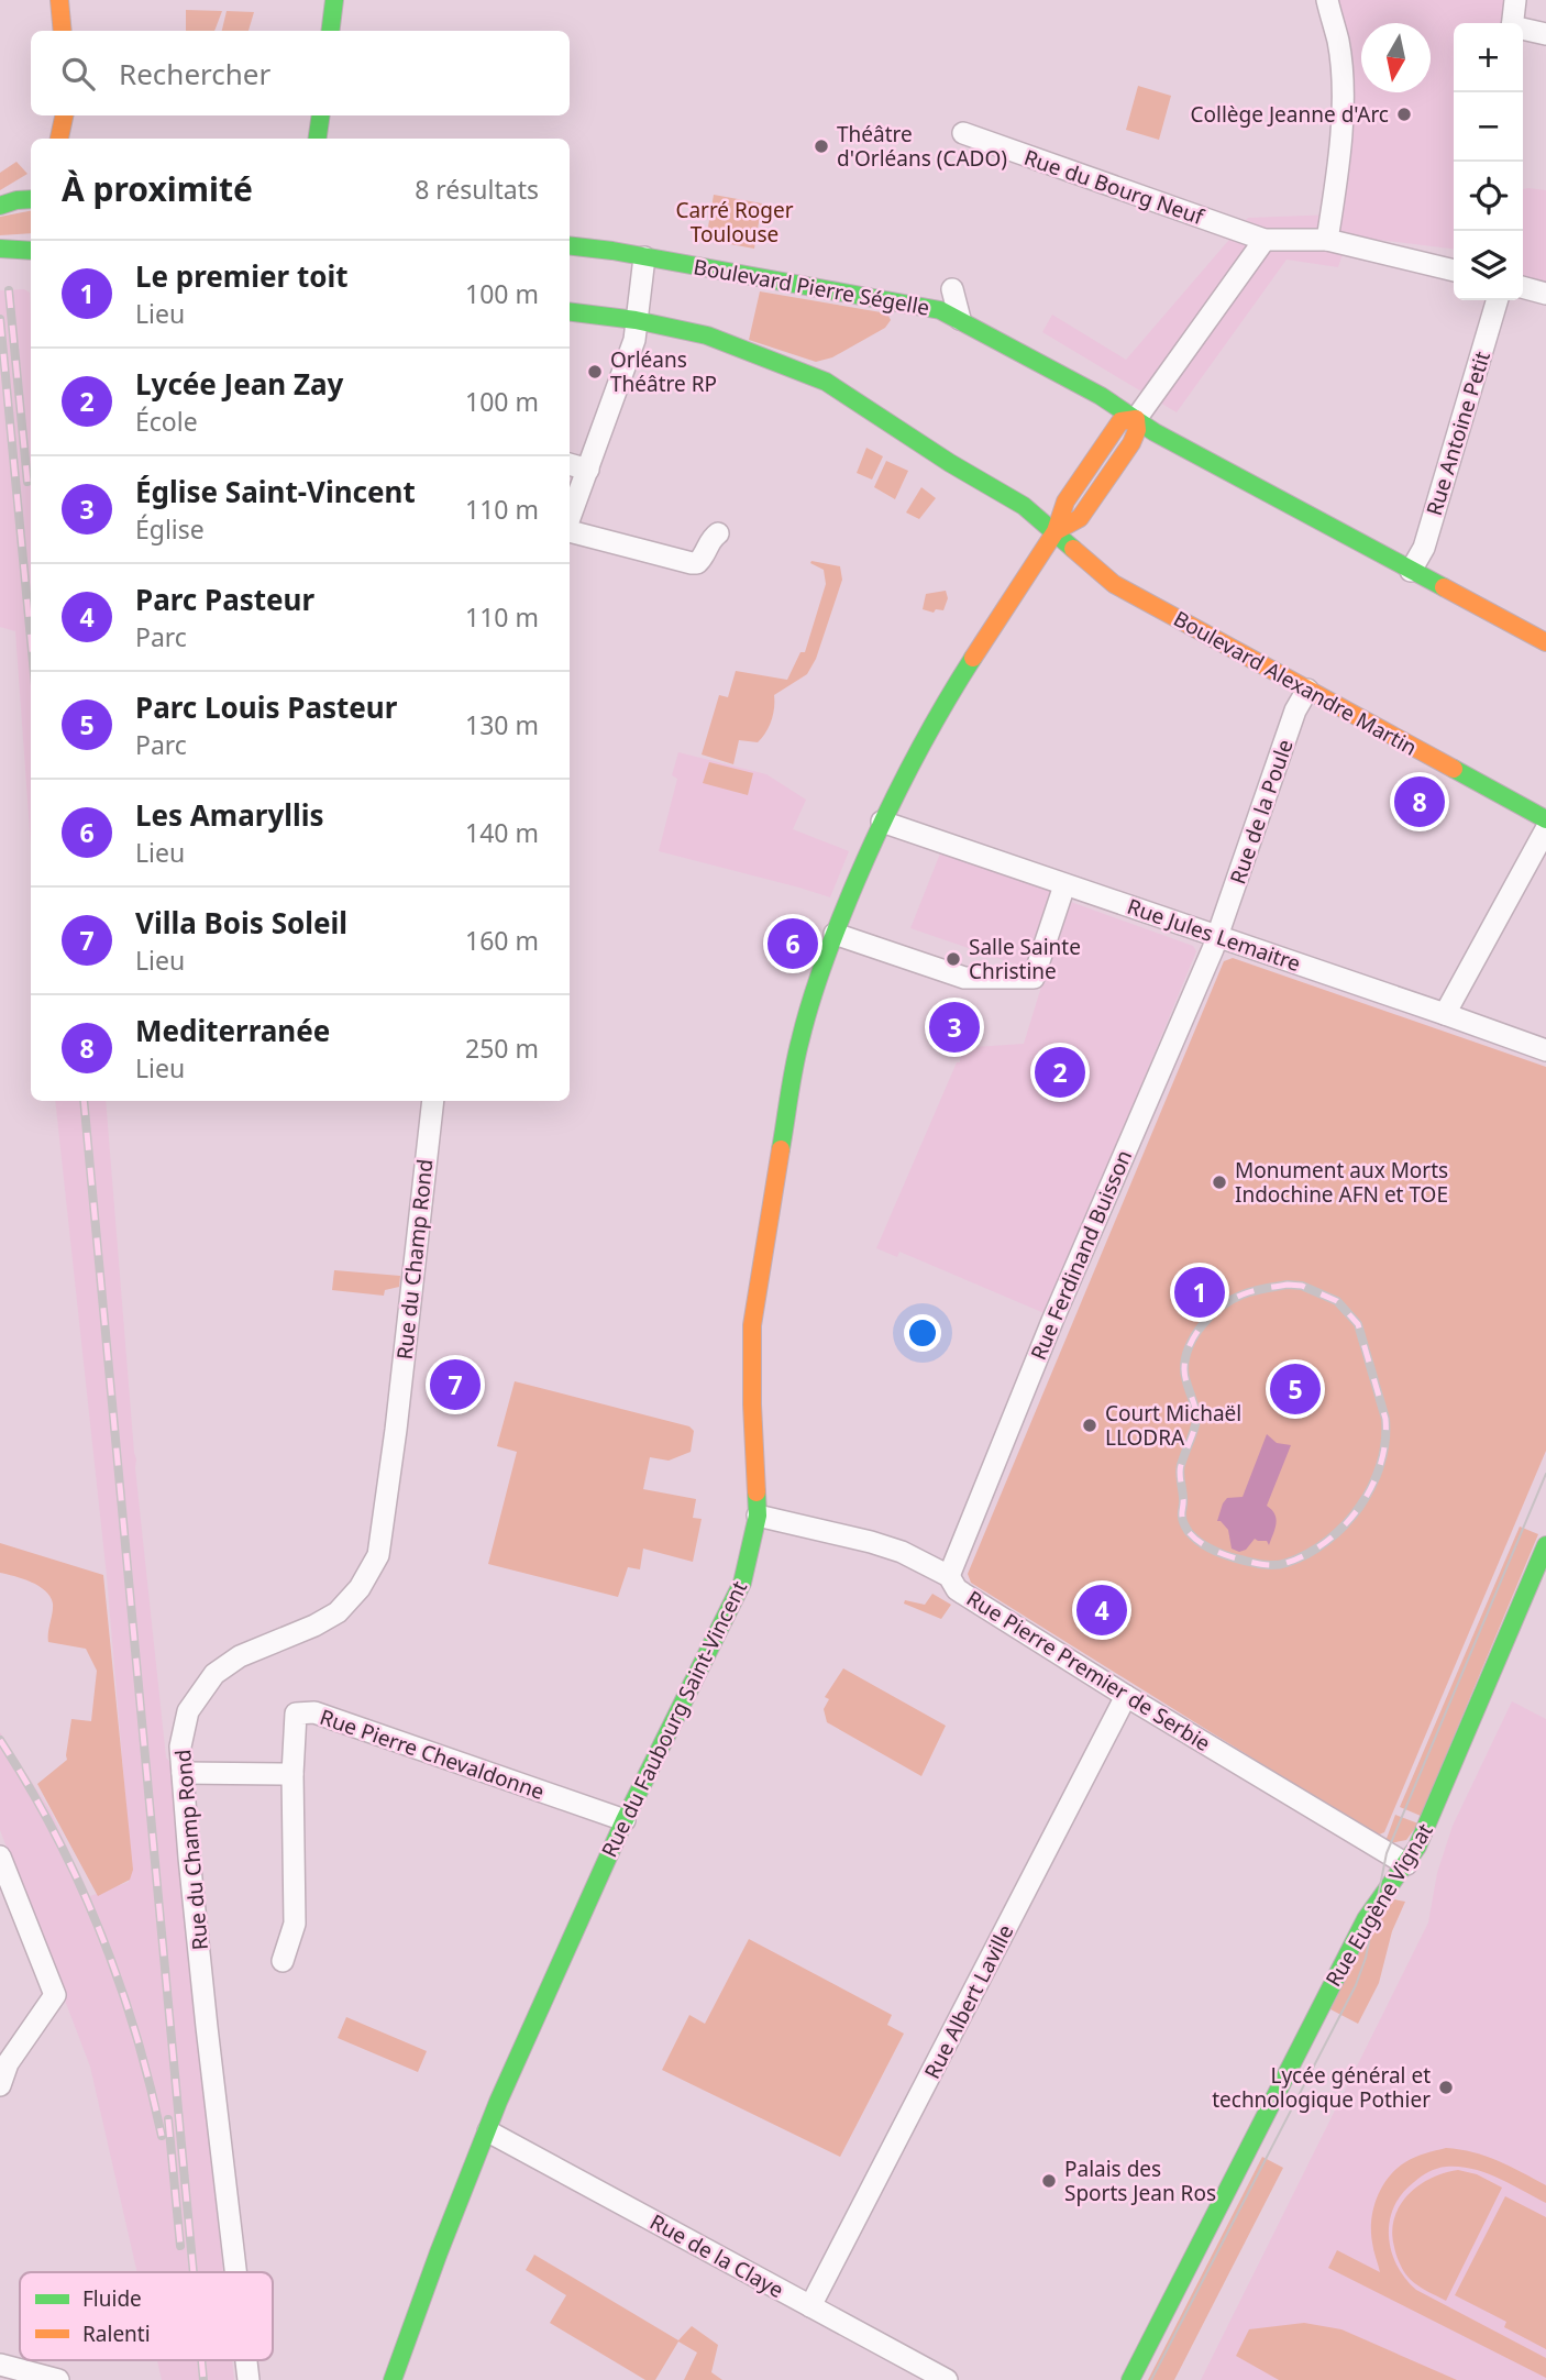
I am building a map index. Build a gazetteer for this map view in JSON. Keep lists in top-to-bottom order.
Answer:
{
  "streets": {
    "main road": [
      "Boulevard Pierre Ségelle",
      "Boulevard Alexandre Martin",
      "Rue du Faubourg Saint-Vincent",
      "Rue Eugène Vignat"
    ],
    "street": [
      "Rue du Bourg Neuf",
      "Rue Antoine Petit",
      "Rue de la Poule",
      "Rue Jules Lemaitre",
      "Rue Ferdinand Buisson",
      "Rue du Champ Rond",
      "Rue Pierre Premier de Serbie",
      "Rue Pierre Chevaldonne",
      "Rue Albert Laville",
      "Rue de la Claye"
    ]
  },
  "crossings": [
    ["Boulevard Pierre Ségelle", "Rue du Faubourg Saint-Vincent"],
    ["Boulevard Alexandre Martin", "Rue de la Poule"],
    ["Boulevard Alexandre Martin", "Rue du Faubourg Saint-Vincent"],
    ["Rue de la Poule", "Rue Jules Lemaitre"],
    ["Rue de la Poule", "Rue Ferdinand Buisson"],
    ["Rue Jules Lemaitre", "Rue Ferdinand Buisson"],
    ["Rue Jules Lemaitre", "Rue du Faubourg Saint-Vincent"],
    ["Rue Ferdinand Buisson", "Rue Pierre Premier de Serbie"],
    ["Rue Pierre Premier de Serbie", "Rue du Faubourg Saint-Vincent"],
    ["Rue Pierre Premier de Serbie", "Rue Eugène Vignat"],
    ["Rue Pierre Premier de Serbie", "Rue Albert Laville"],
    ["Rue du Faubourg Saint-Vincent", "Rue Pierre Chevaldonne"],
    ["Rue du Faubourg Saint-Vincent", "Rue de la Claye"],
    ["Rue Albert Laville", "Rue de la Claye"]
  ],
  "parks": ["Carré Roger Toulouse"],
  "places": [
    "Collège Jeanne d'Arc",
    "Théâtre d'Orléans (CADO)",
    "Orléans Théâtre RP",
    "Salle Sainte Christine",
    "Monument aux Morts Indochine AFN et TOE",
    "Court Michaël LLODRA",
    "Lycée général et technologique Pothier",
    "Palais des Sports Jean Ros"
  ],
  "legend": ["Fluide", "Ralenti"],
  "north": "bottom",
  "page": {
    "map_buttons": ["+", "−"],
    "search": "Rechercher",
    "heading": ["À proximité", "8 résultats"],
    "list": [
      {
        "mark": "1",
        "name": "Le premier toit",
        "note": "Lieu",
        "value": "100 m"
      },
      {
        "mark": "2",
        "name": "Lycée Jean Zay",
        "note": "École",
        "value": "100 m"
      },
      {
        "mark": "3",
        "name": "Église Saint-Vincent",
        "note": "Église",
        "value": "110 m"
      },
      {
        "mark": "4",
        "name": "Parc Pasteur",
        "note": "Parc",
        "value": "110 m"
      },
      {
        "mark": "5",
        "name": "Parc Louis Pasteur",
        "note": "Parc",
        "value": "130 m"
      },
      {
        "mark": "6",
        "name": "Les Amaryllis",
        "note": "Lieu",
        "value": "140 m"
      },
      {
        "mark": "7",
        "name": "Villa Bois Soleil",
        "note": "Lieu",
        "value": "160 m"
      },
      {
        "mark": "8",
        "name": "Mediterranée",
        "note": "Lieu",
        "value": "250 m"
      }
    ],
    "pins": [
      "8",
      "6",
      "3",
      "2",
      "1",
      "7",
      "5",
      "4"
    ]
  }
}
